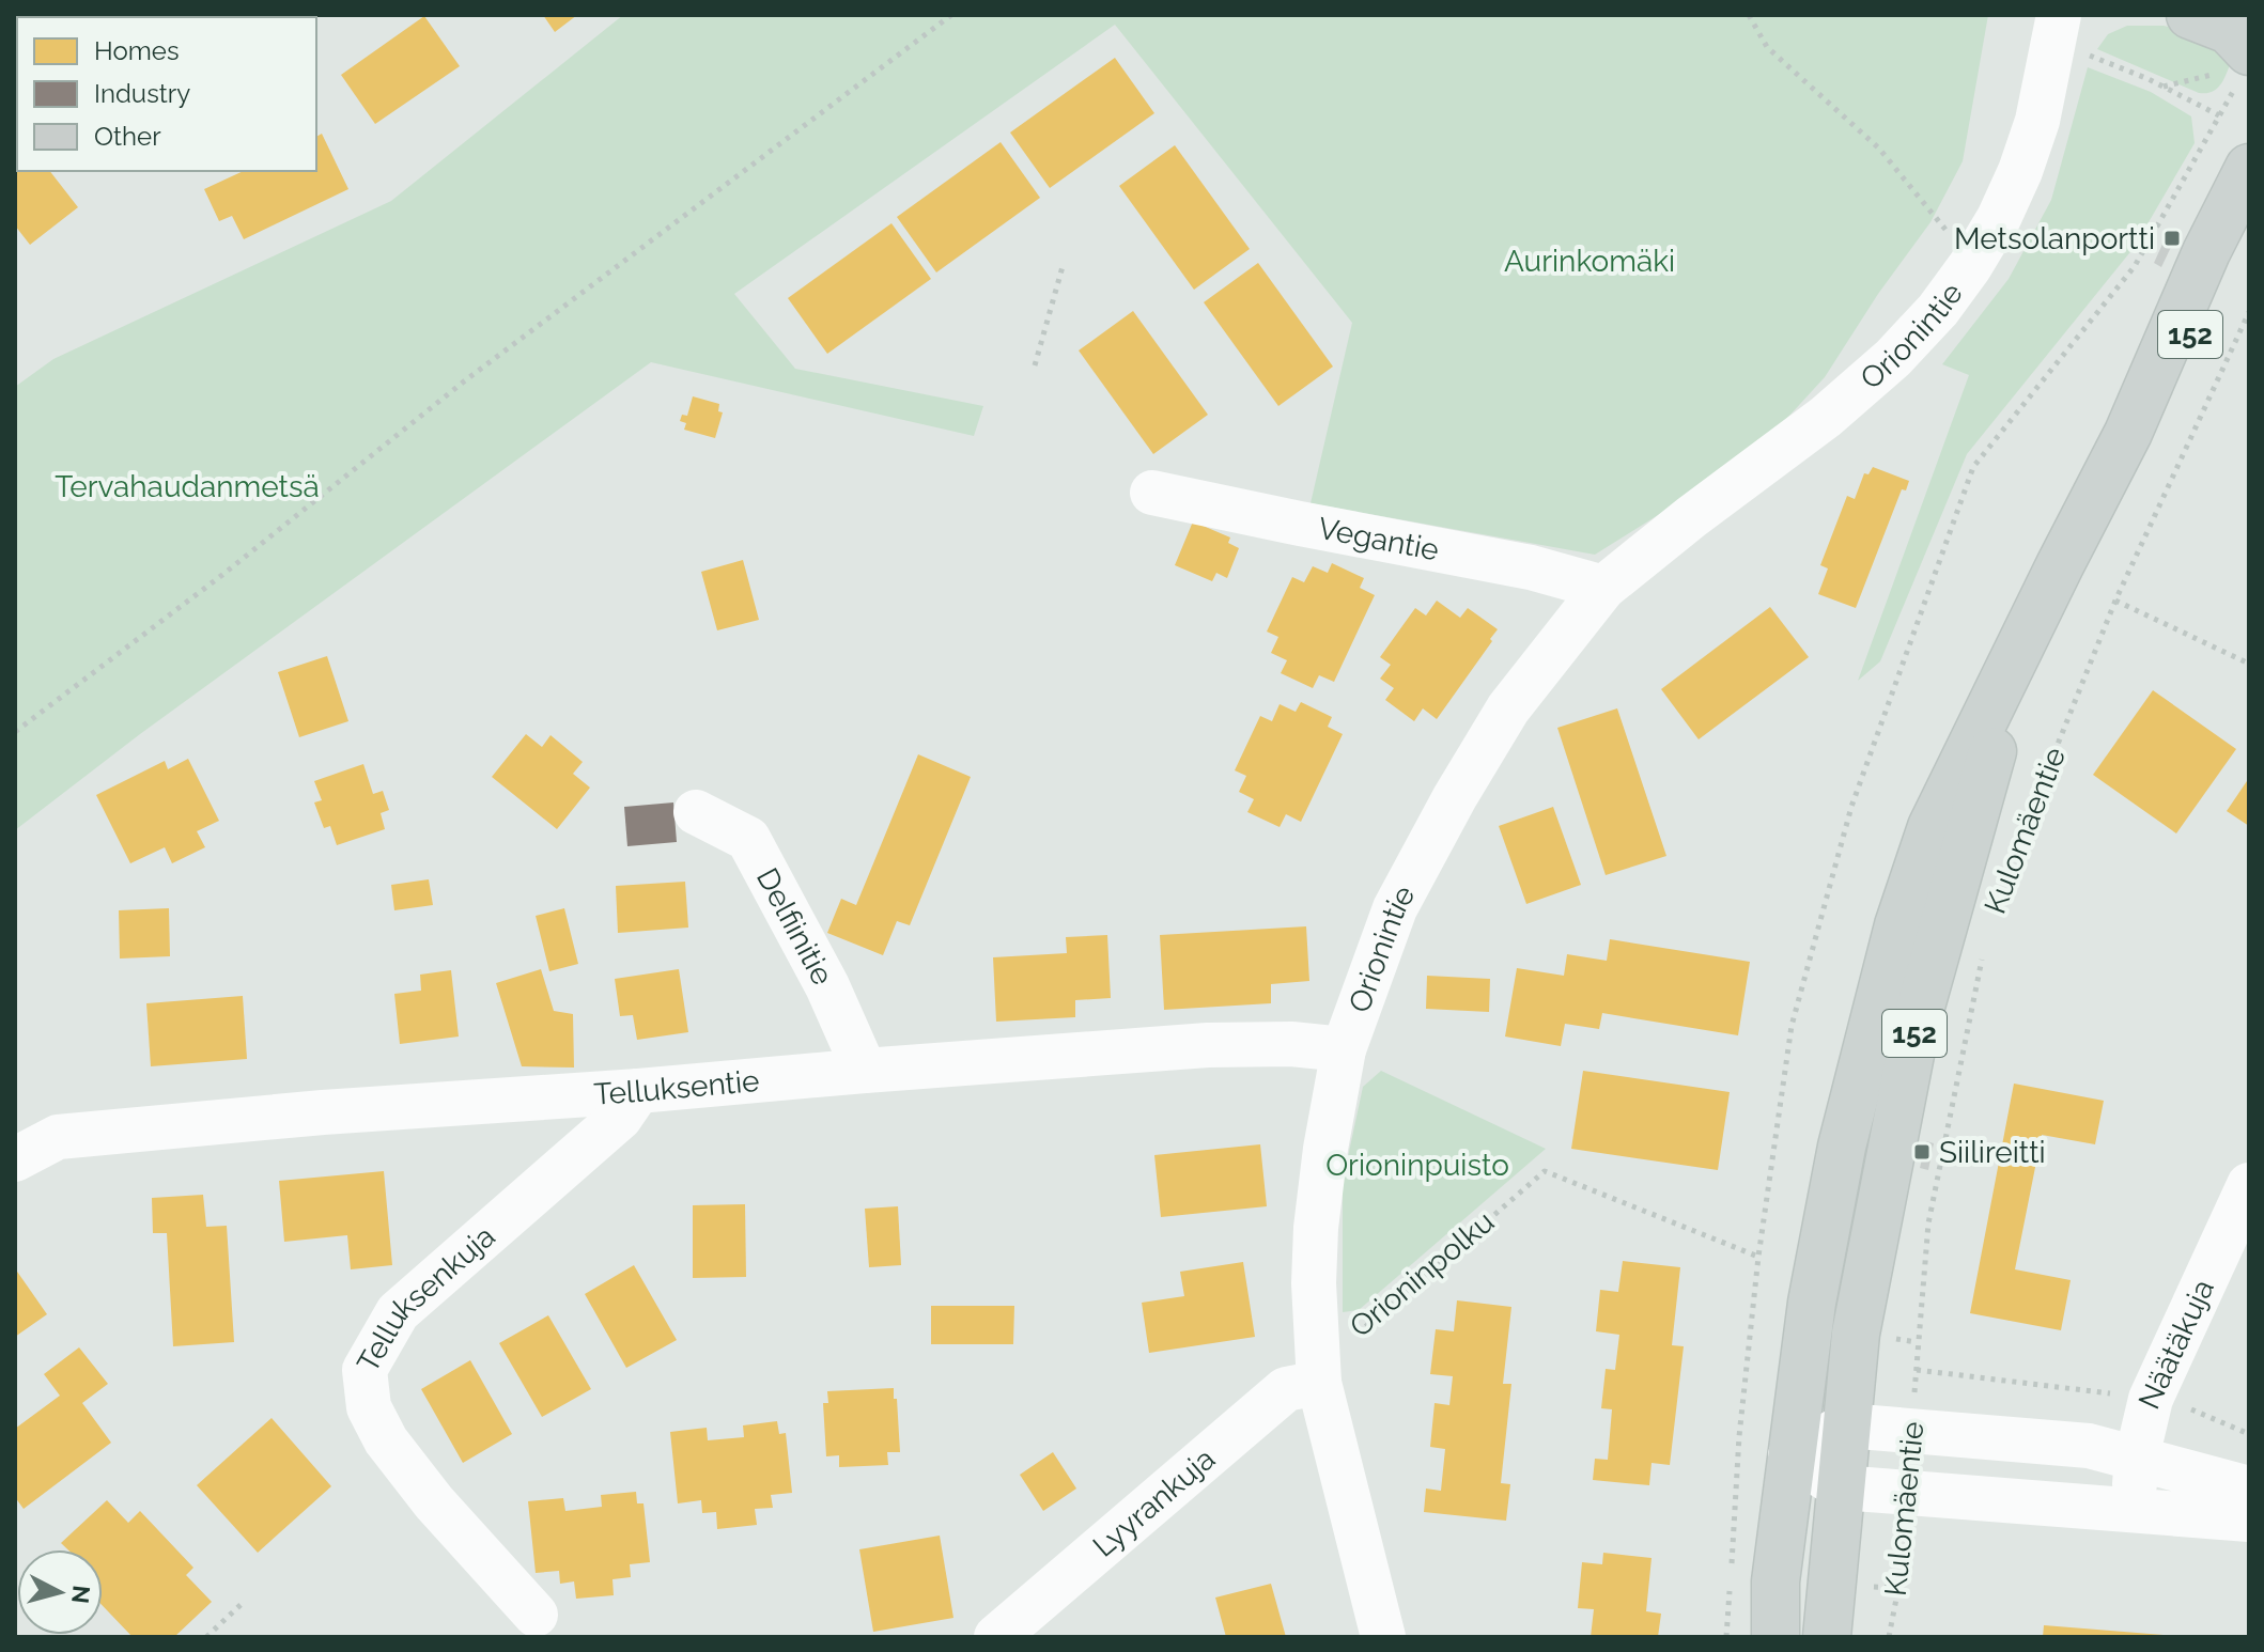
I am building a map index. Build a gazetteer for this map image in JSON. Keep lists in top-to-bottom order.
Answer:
{
  "streets": {
    "main road": ["152", "Kulomäentie"],
    "street": [
      "Orionintie",
      "Vegantie",
      "Delfiinitie",
      "Telluksentie",
      "Telluksenkuja",
      "Näätäkuja",
      "Lyyrankuja"
    ],
    "path": ["Orioninpolku"]
  },
  "crossings": [
    ["Orionintie", "Vegantie"],
    ["Orionintie", "Telluksentie"],
    ["Orionintie", "Orioninpolku"],
    ["Orionintie", "Lyyrankuja"],
    ["Delfiinitie", "Telluksentie"],
    ["Telluksentie", "Telluksenkuja"],
    ["Orioninpolku", "Lyyrankuja"]
  ],
  "parks": ["Aurinkomäki", "Tervahaudanmetsä", "Orioninpuisto"],
  "places": {
    "transit": ["Metsolanportti", "Siilireitti"]
  },
  "legend": ["Homes", "Industry", "Other"],
  "north": "right"
}
